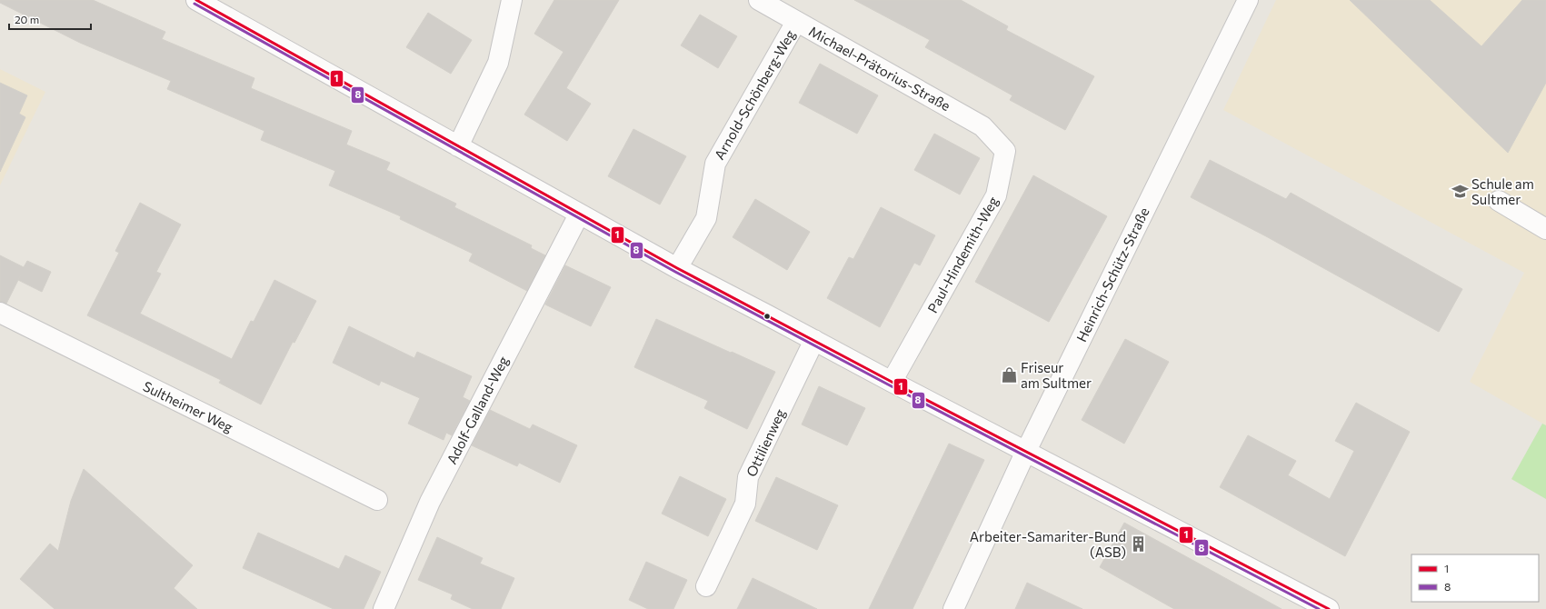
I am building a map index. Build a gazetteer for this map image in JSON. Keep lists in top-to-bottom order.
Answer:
{
  "streets": {
    "street": [
      "Michael-Prätorius-Straße",
      "Arnold-Schönberg-Weg",
      "Paul-Hindemith-Weg",
      "Heinrich-Schütz-Straße",
      "Sultheimer Weg",
      "Adolf-Galland-Weg",
      "Ottilienweg"
    ]
  },
  "crossings": [
    ["Michael-Prätorius-Straße", "Arnold-Schönberg-Weg"],
    ["Michael-Prätorius-Straße", "Paul-Hindemith-Weg"]
  ],
  "places": {
    "school or university": ["Schule am Sultmer"],
    "shop": ["Friseur am Sultmer"],
    "building": ["Arbeiter-Samariter-Bund (ASB)"]
  },
  "lines": ["transit line 1", "transit line 8"],
  "legend": ["1", "8"],
  "scale_bar": "20 m"
}
